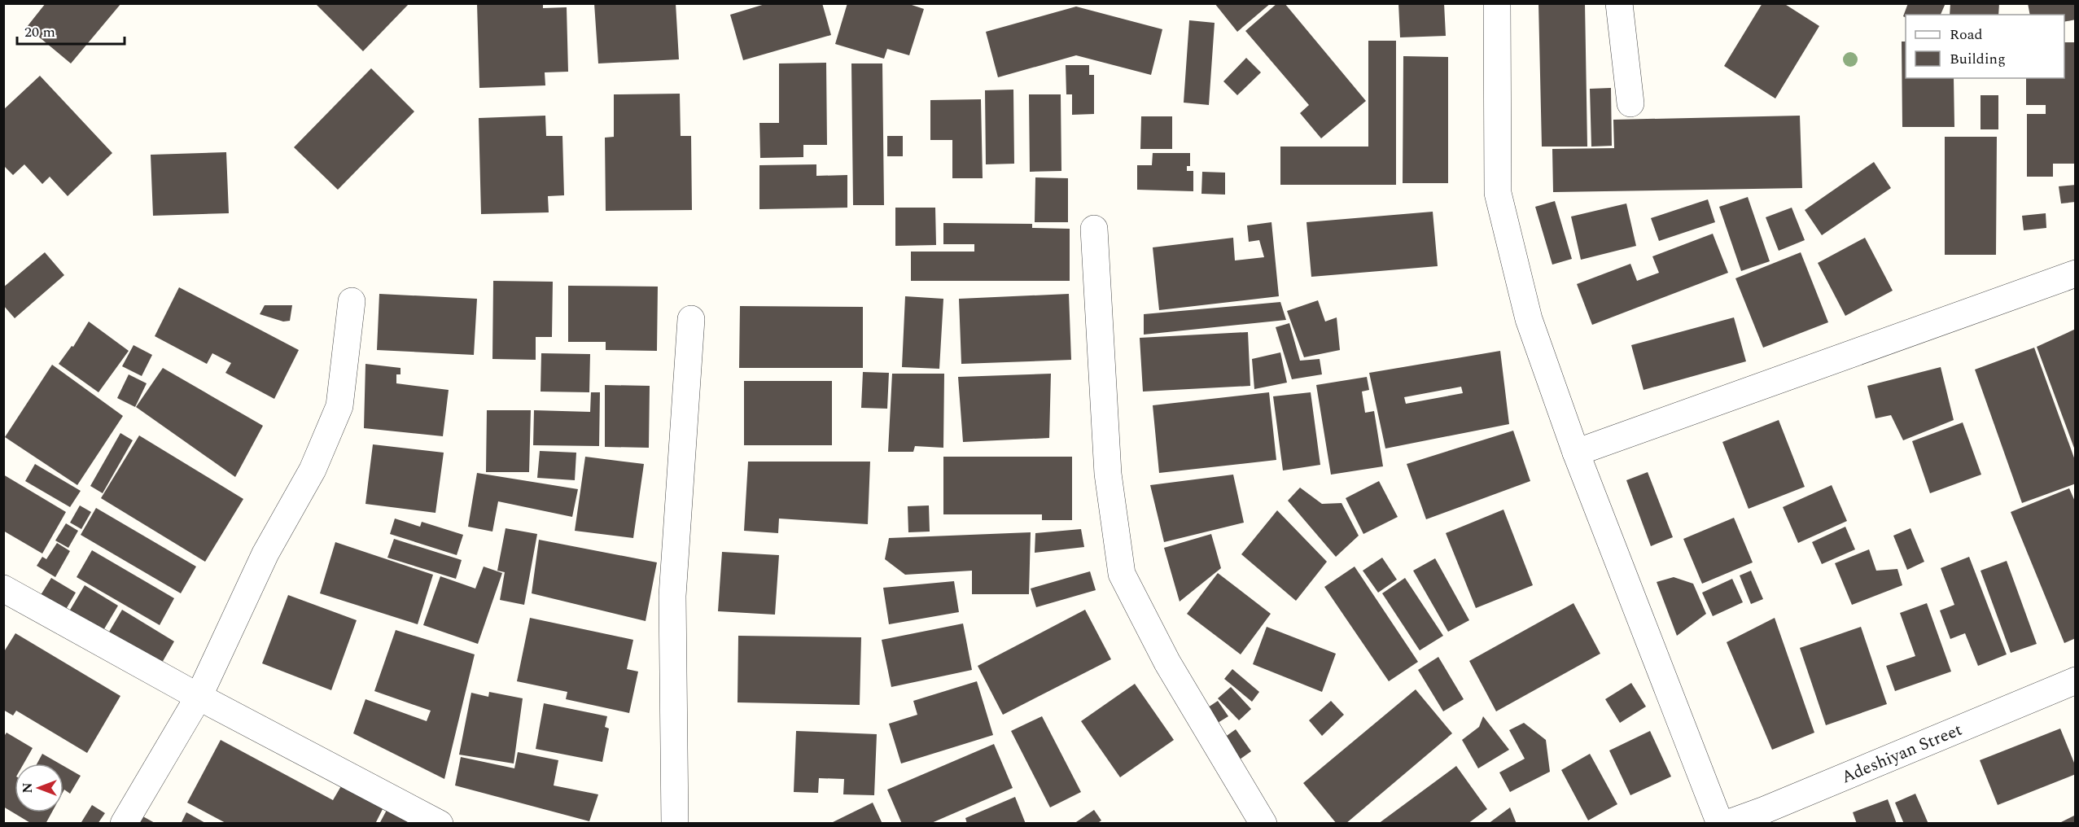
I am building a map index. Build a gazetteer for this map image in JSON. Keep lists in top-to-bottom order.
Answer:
{
  "streets": {
    "street": ["Adeshiyan Street"]
  },
  "legend": ["Road", "Building"],
  "scale_bar": "20 m",
  "north": "left"
}
